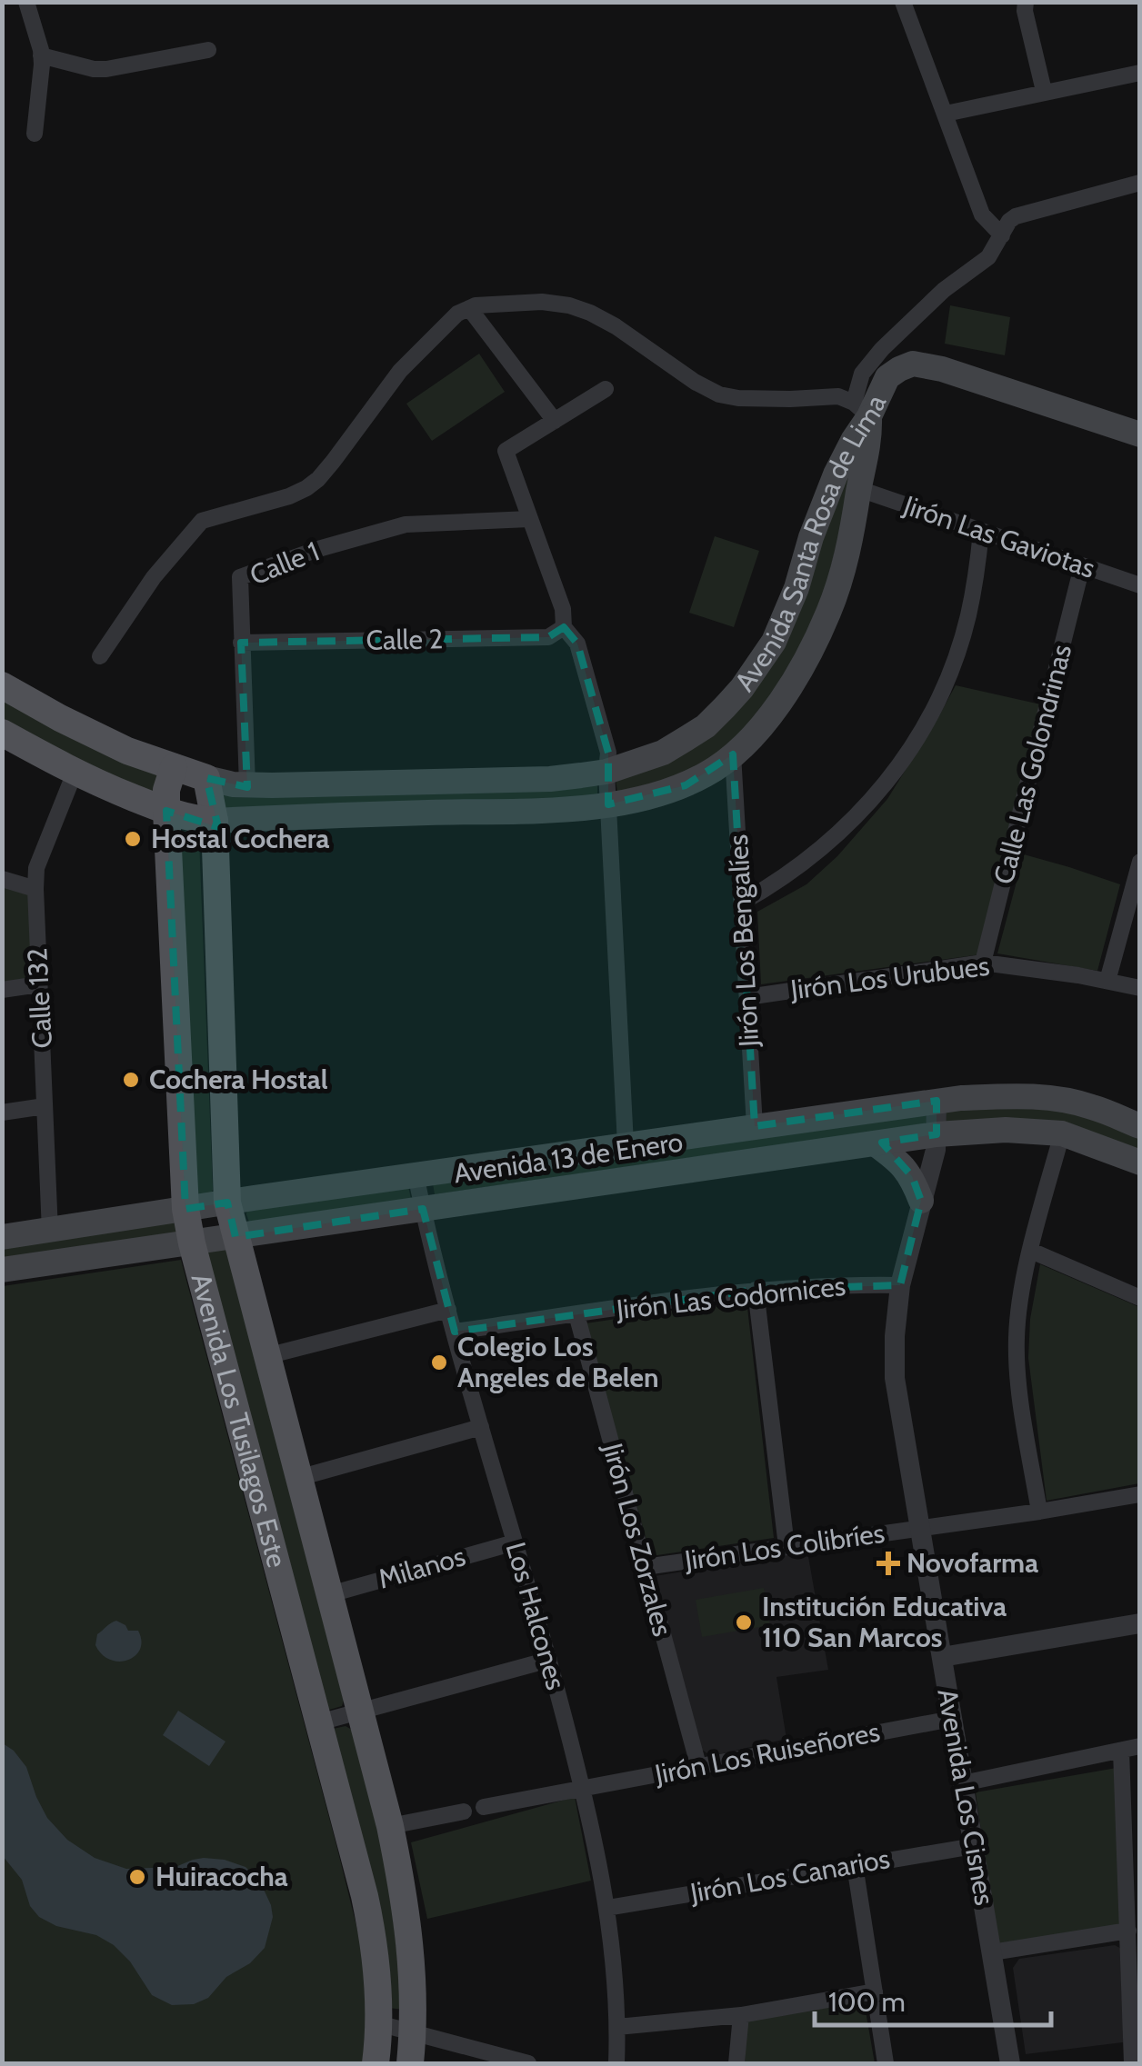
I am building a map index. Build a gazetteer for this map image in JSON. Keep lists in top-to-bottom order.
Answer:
{
  "streets": {
    "main road": ["Avenida Santa Rosa de Lima", "Avenida 13 de Enero", "Avenida Los Tusilagos Este"],
    "street": [
      "Jirón Las Gaviotas",
      "Calle 1",
      "Calle 2",
      "Calle Las Golondrinas",
      "Jirón Los Bengalíes",
      "Jirón Los Urubues",
      "Calle 132",
      "Jirón Las Codornices",
      "Jirón Los Zorzales",
      "Jirón Los Colibríes",
      "Milanos",
      "Los Halcones",
      "Jirón Los Ruiseñores",
      "Avenida Los Cisnes",
      "Jirón Los Canarios"
    ]
  },
  "crossings": [
    ["Jirón Las Gaviotas", "Avenida Santa Rosa de Lima"],
    ["Jirón Las Gaviotas", "Calle Las Golondrinas"],
    ["Calle 1", "Avenida Santa Rosa de Lima"],
    ["Calle 1", "Calle 2"],
    ["Avenida Santa Rosa de Lima", "Jirón Los Bengalíes"],
    ["Avenida Santa Rosa de Lima", "Calle 132"],
    ["Avenida Santa Rosa de Lima", "Avenida Los Tusilagos Este"],
    ["Calle Las Golondrinas", "Jirón Los Urubues"],
    ["Jirón Los Bengalíes", "Jirón Los Urubues"],
    ["Jirón Los Bengalíes", "Avenida 13 de Enero"],
    ["Calle 132", "Avenida 13 de Enero"],
    ["Avenida 13 de Enero", "Avenida Los Tusilagos Este"],
    ["Avenida 13 de Enero", "Los Halcones"],
    ["Avenida 13 de Enero", "Avenida Los Cisnes"],
    ["Jirón Las Codornices", "Jirón Los Zorzales"],
    ["Jirón Las Codornices", "Los Halcones"],
    ["Jirón Las Codornices", "Avenida Los Cisnes"],
    ["Avenida Los Tusilagos Este", "Milanos"],
    ["Jirón Los Zorzales", "Jirón Los Colibríes"],
    ["Jirón Los Zorzales", "Jirón Los Ruiseñores"],
    ["Jirón Los Colibríes", "Avenida Los Cisnes"],
    ["Milanos", "Los Halcones"],
    ["Los Halcones", "Jirón Los Ruiseñores"],
    ["Los Halcones", "Jirón Los Canarios"],
    ["Jirón Los Ruiseñores", "Avenida Los Cisnes"],
    ["Avenida Los Cisnes", "Jirón Los Canarios"]
  ],
  "places": {
    "other": [
      "Hostal Cochera",
      "Cochera Hostal",
      "Colegio Los Angeles de Belen",
      "Institución Educativa 110 San Marcos",
      "Huiracocha"
    ],
    "health": ["Novofarma"]
  },
  "scale_bar": "100 m"
}
